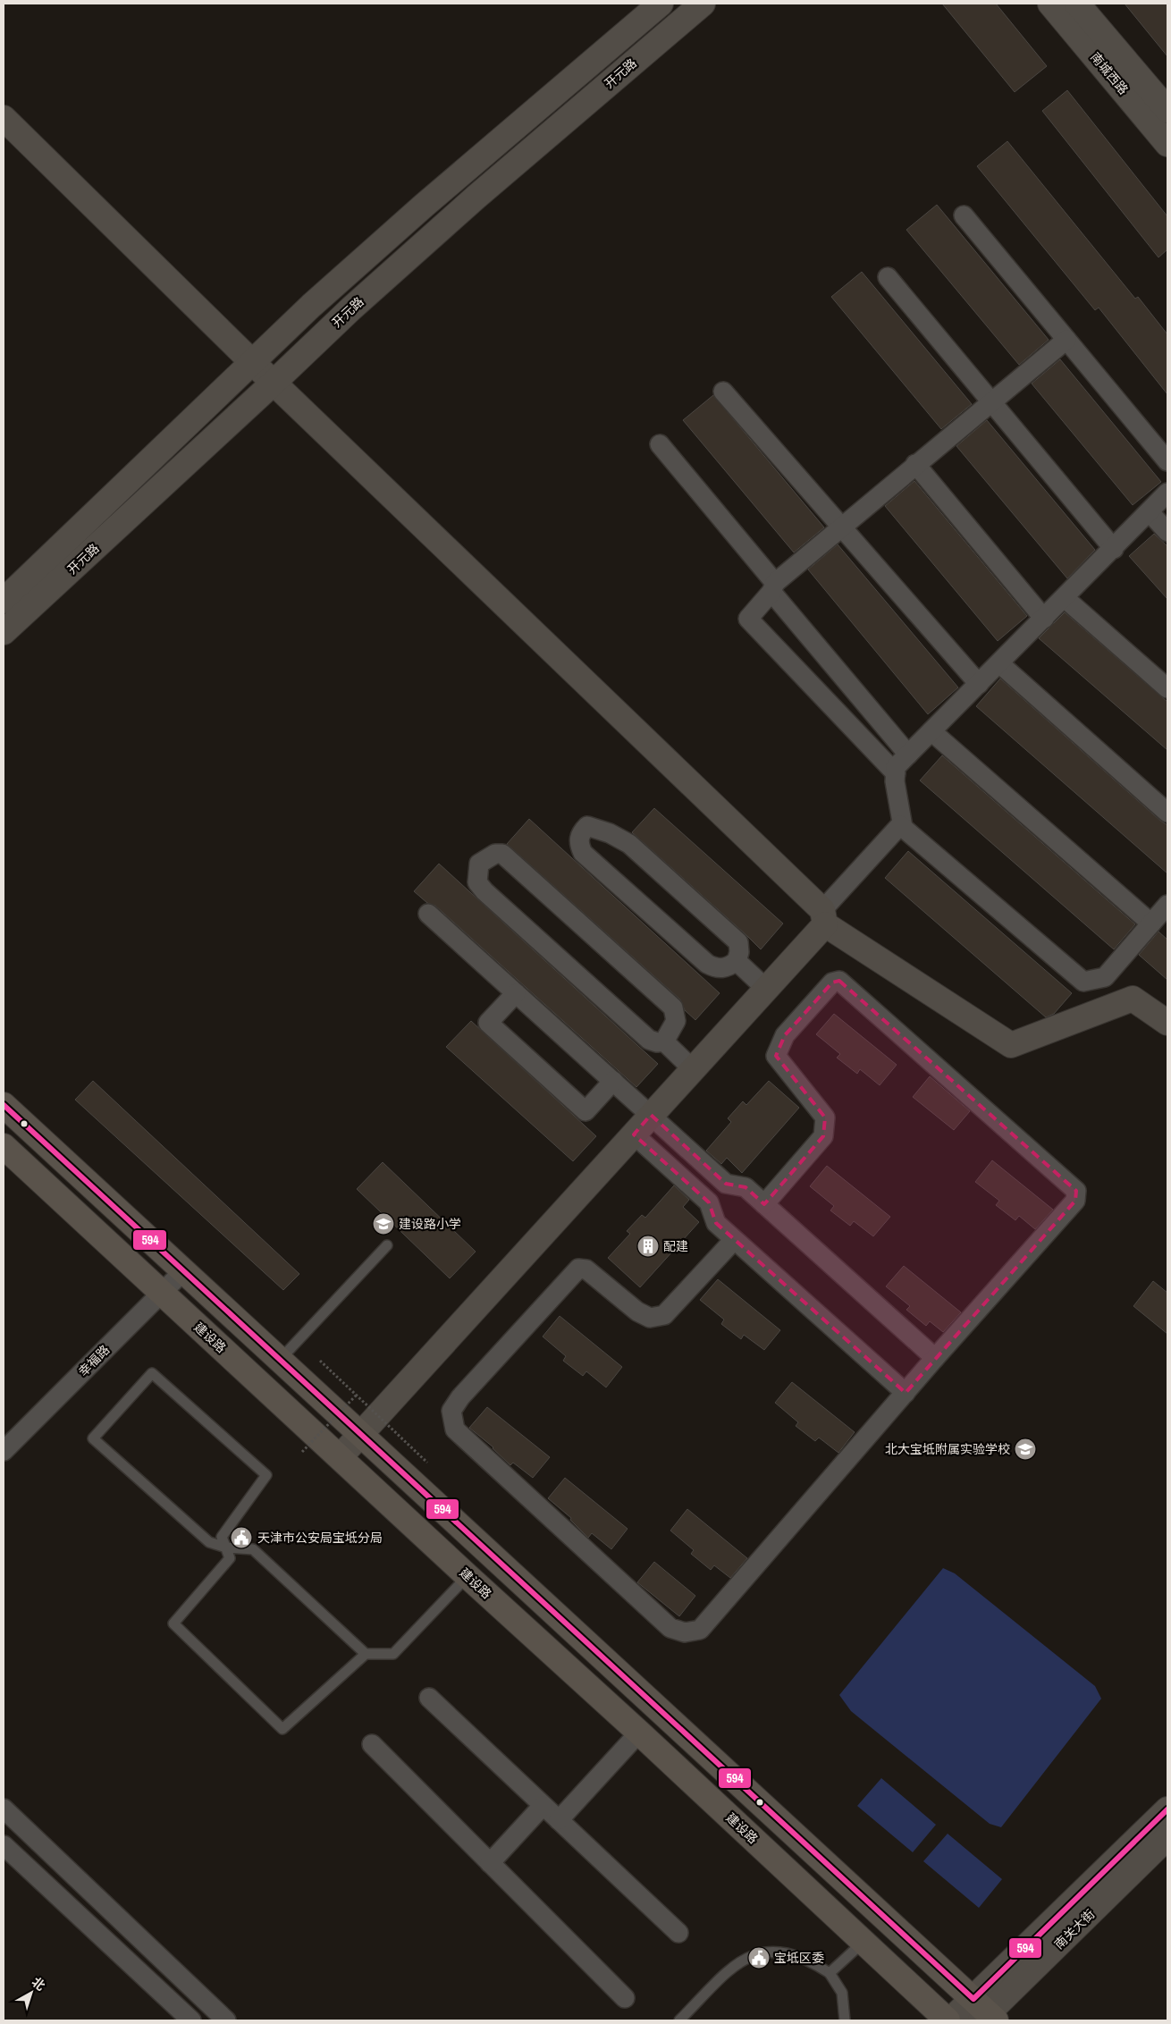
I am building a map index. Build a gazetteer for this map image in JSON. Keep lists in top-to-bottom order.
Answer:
{
  "streets": {
    "main road": [
      "开元路",
      "南城西路",
      "建设路",
      "南关大街"
    ],
    "street": ["幸福路"]
  },
  "crossings": [
    ["建设路", "幸福路"],
    ["建设路", "南关大街"]
  ],
  "places": {
    "school or university": ["建设路小学", "北大宝坻附属实验学校"],
    "building": ["配建"],
    "public building": ["天津市公安局宝坻分局", "宝坻区委"]
  },
  "lines": ["transit line 594"],
  "north": "top right"
}
